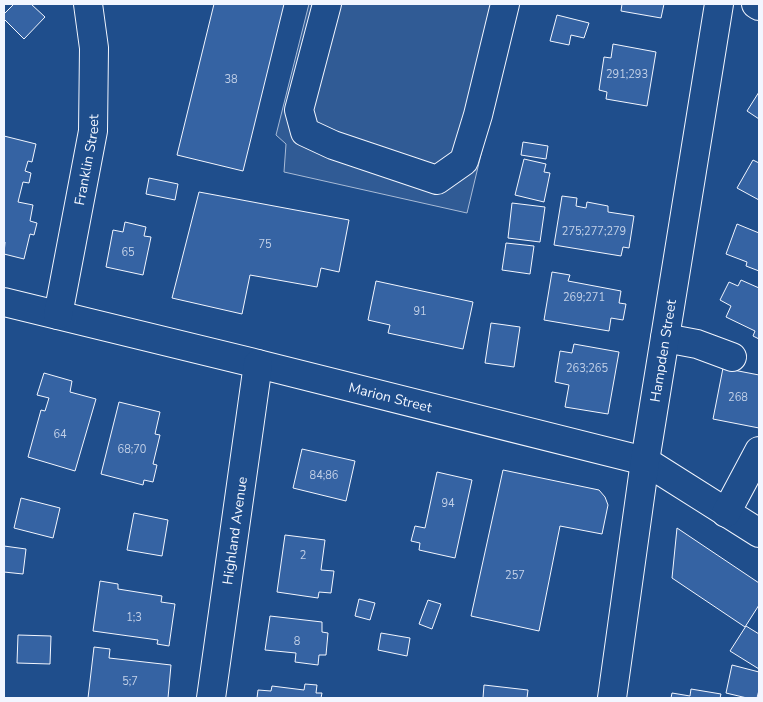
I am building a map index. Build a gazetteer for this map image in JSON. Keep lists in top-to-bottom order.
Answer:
{
  "streets": {
    "street": [
      "Franklin Street",
      "Hampden Street",
      "Marion Street",
      "Highland Avenue"
    ]
  },
  "crossings": [
    ["Franklin Street", "Marion Street"],
    ["Hampden Street", "Marion Street"],
    ["Marion Street", "Highland Avenue"]
  ],
  "house_numbers": [
    "291;293",
    "38",
    "275;277;279",
    "75",
    "65",
    "269;271",
    "91",
    "263;265",
    "268",
    "64",
    "68;70",
    "84;86",
    "94",
    "2",
    "257",
    "1;3",
    "8",
    "5;7"
  ]
}
